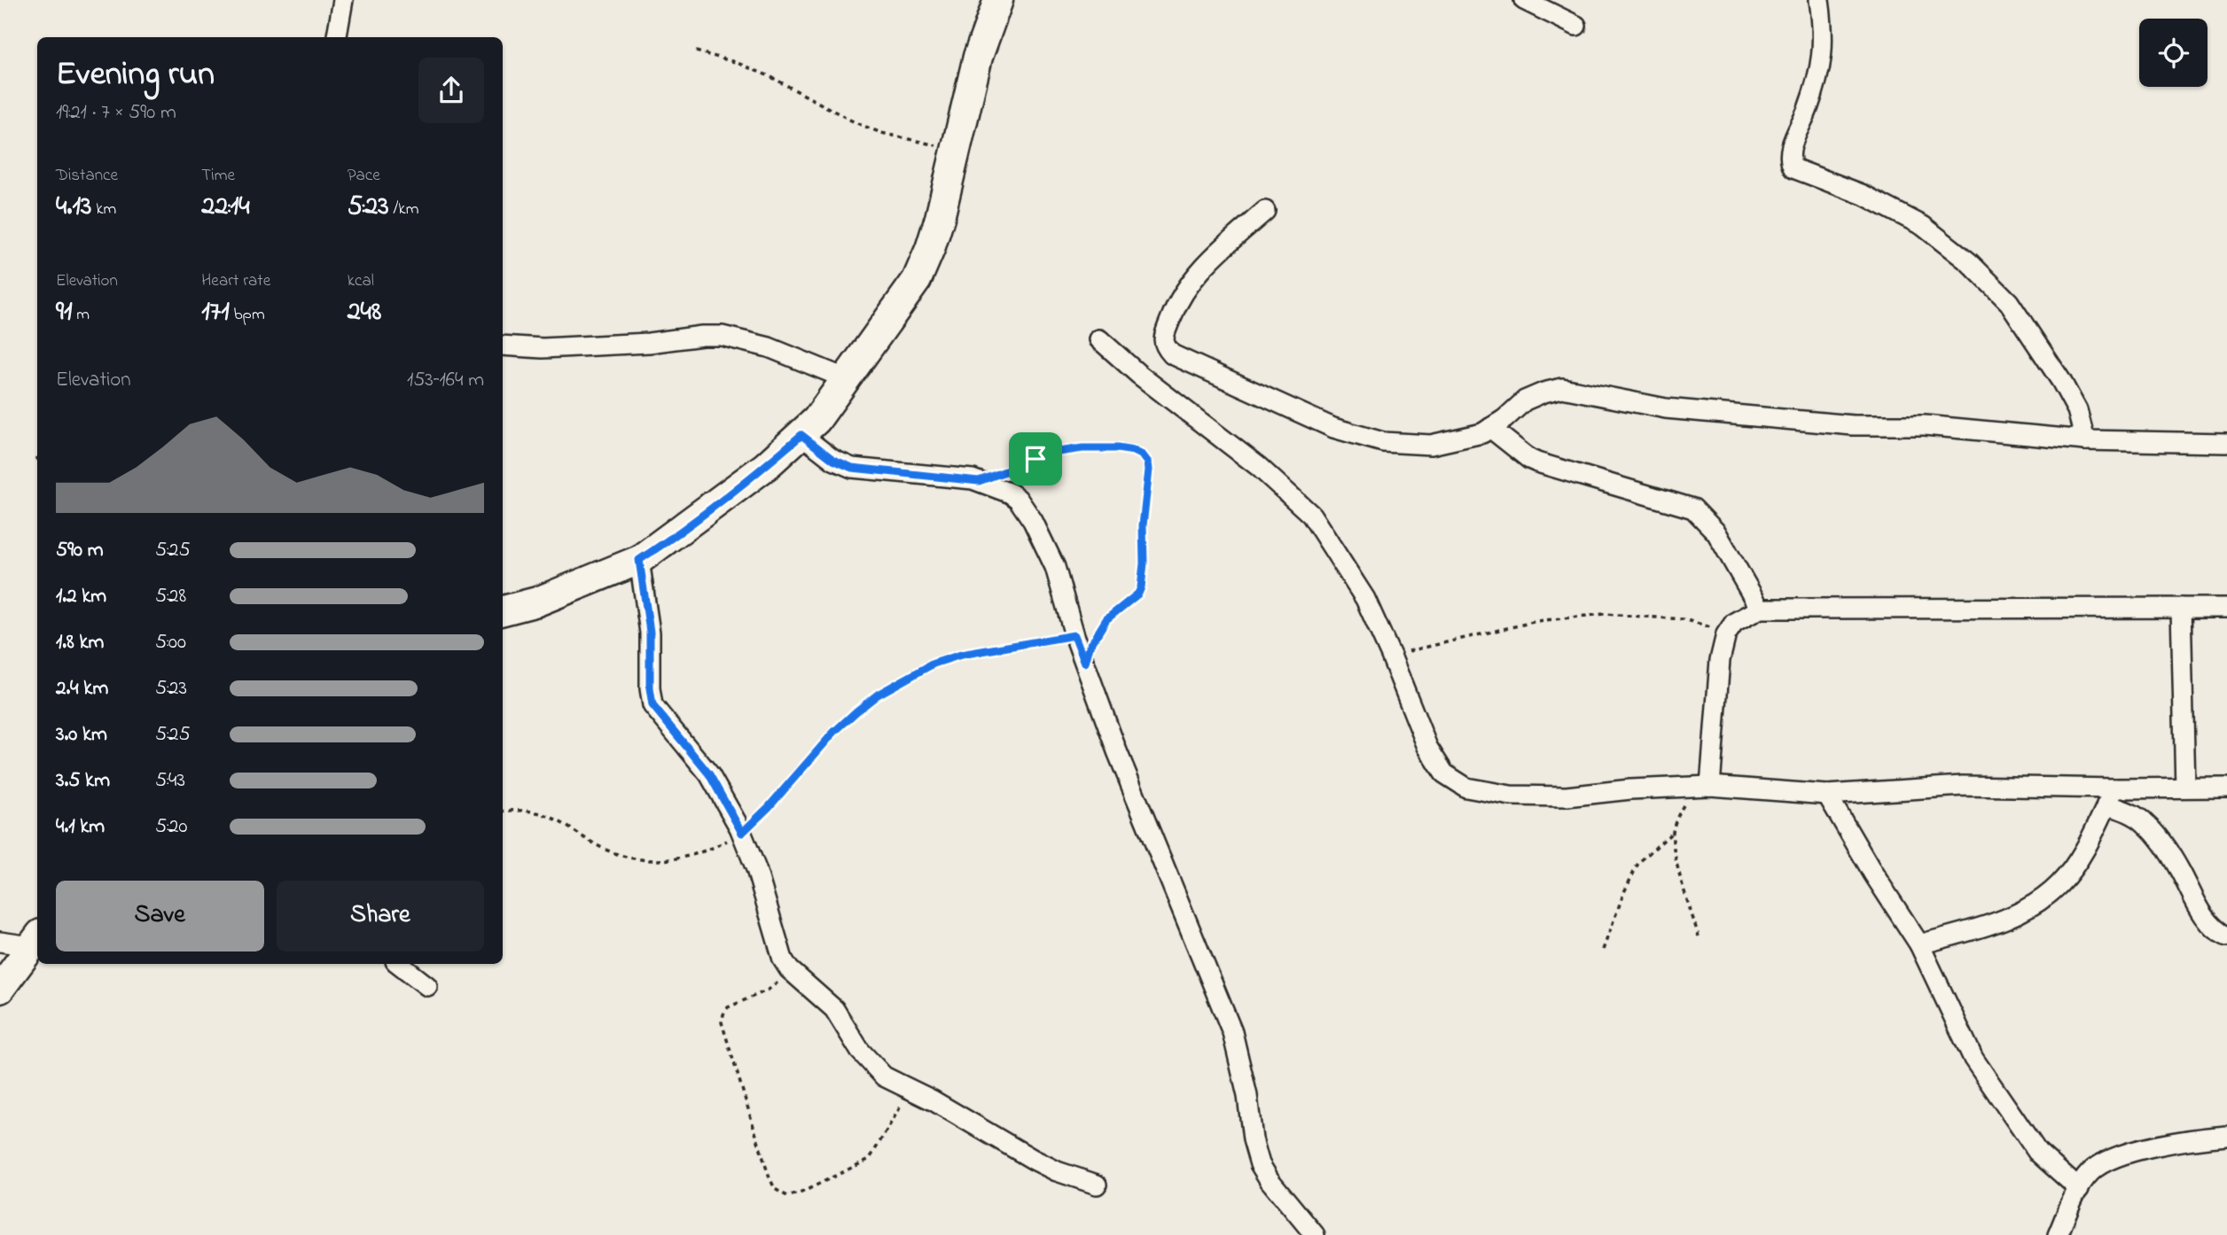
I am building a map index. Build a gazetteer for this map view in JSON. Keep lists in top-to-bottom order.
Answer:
{
  "page": {
    "heading": ["Evening run", "19:21 · 7 × 590 m"],
    "stats": [
      ["Distance", "4.13 km"],
      ["Time", "22:14"],
      ["Pace", "5:23 /km"],
      ["Elevation", "91 m"],
      ["Heart rate", "171 bpm"],
      ["kcal", "248"]
    ],
    "chart": ["Elevation", "153–164 m"],
    "list": [
      {
        "name": "590 m",
        "note": "5:25"
      },
      {
        "name": "1.2 km",
        "note": "5:28"
      },
      {
        "name": "1.8 km",
        "note": "5:00"
      },
      {
        "name": "2.4 km",
        "note": "5:23"
      },
      {
        "name": "3.0 km",
        "note": "5:25"
      },
      {
        "name": "3.5 km",
        "note": "5:43"
      },
      {
        "name": "4.1 km",
        "note": "5:20"
      }
    ],
    "buttons": ["Save", "Share"]
  }
}
